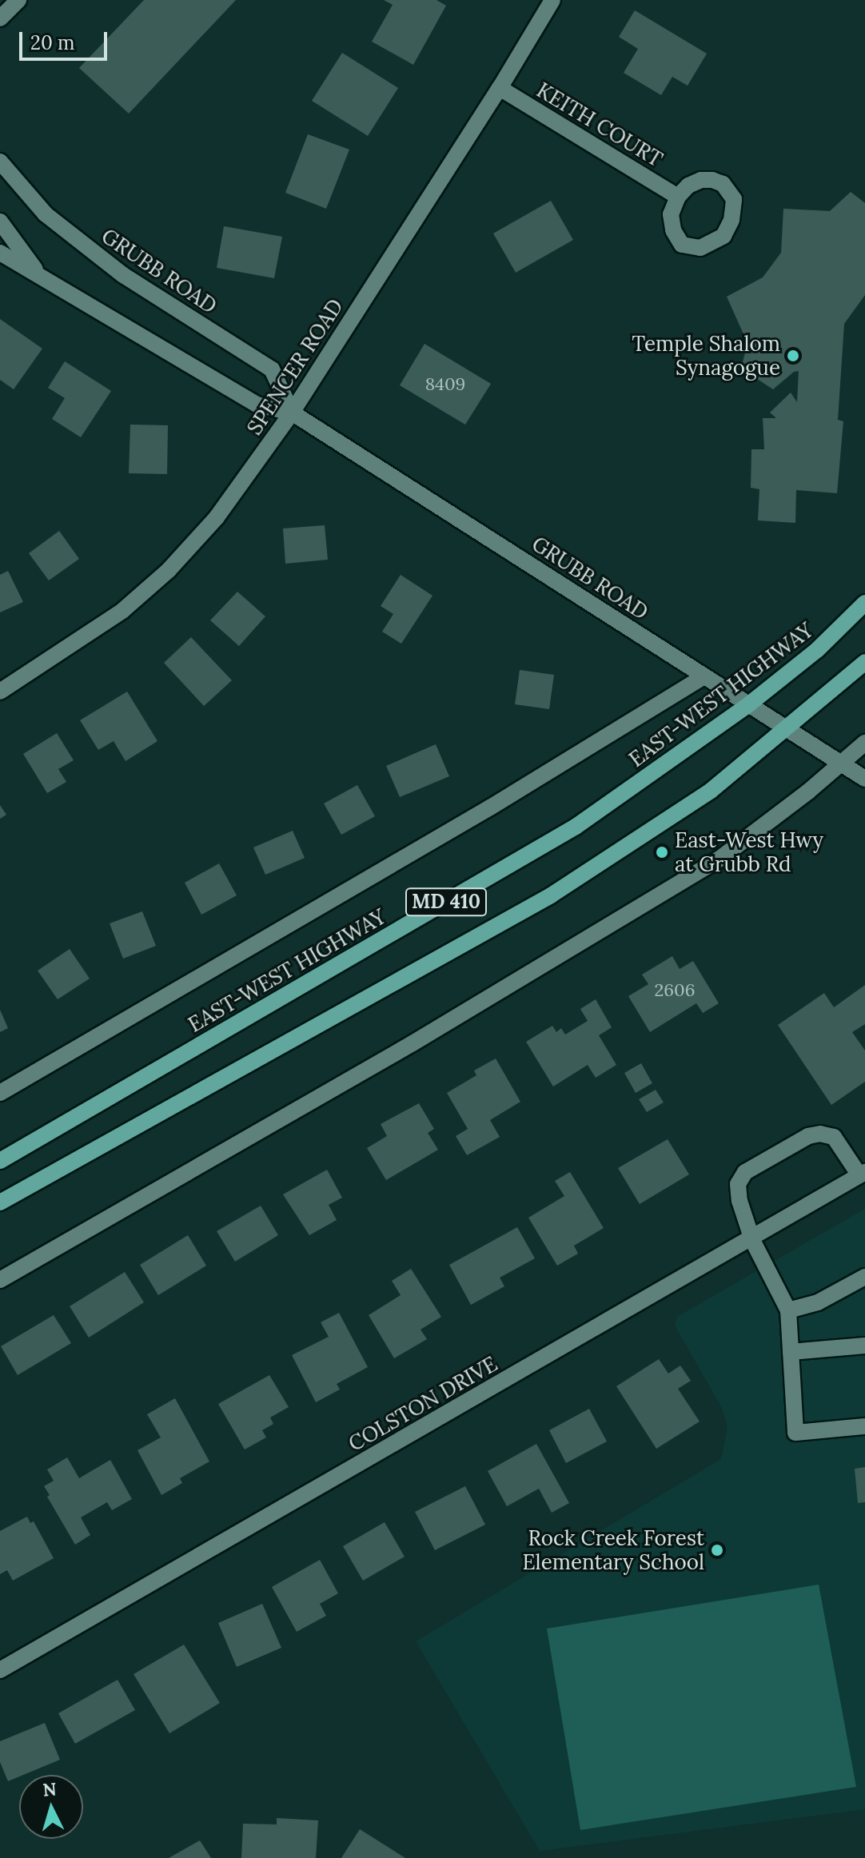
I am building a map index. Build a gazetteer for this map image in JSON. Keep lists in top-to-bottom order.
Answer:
{
  "streets": {
    "main road": ["EAST-WEST HIGHWAY", "MD 410"],
    "street": [
      "KEITH COURT",
      "GRUBB ROAD",
      "SPENCER ROAD",
      "COLSTON DRIVE"
    ]
  },
  "crossings": [
    ["KEITH COURT", "SPENCER ROAD"],
    ["GRUBB ROAD", "SPENCER ROAD"],
    ["GRUBB ROAD", "EAST-WEST HIGHWAY"],
    ["GRUBB ROAD", "MD 410"]
  ],
  "places": ["Temple Shalom Synagogue", "East-West Hwy at Grubb Rd", "Rock Creek Forest Elementary School"],
  "house_numbers": ["8409", "2606"],
  "scale_bar": "20 m",
  "north": "top"
}
